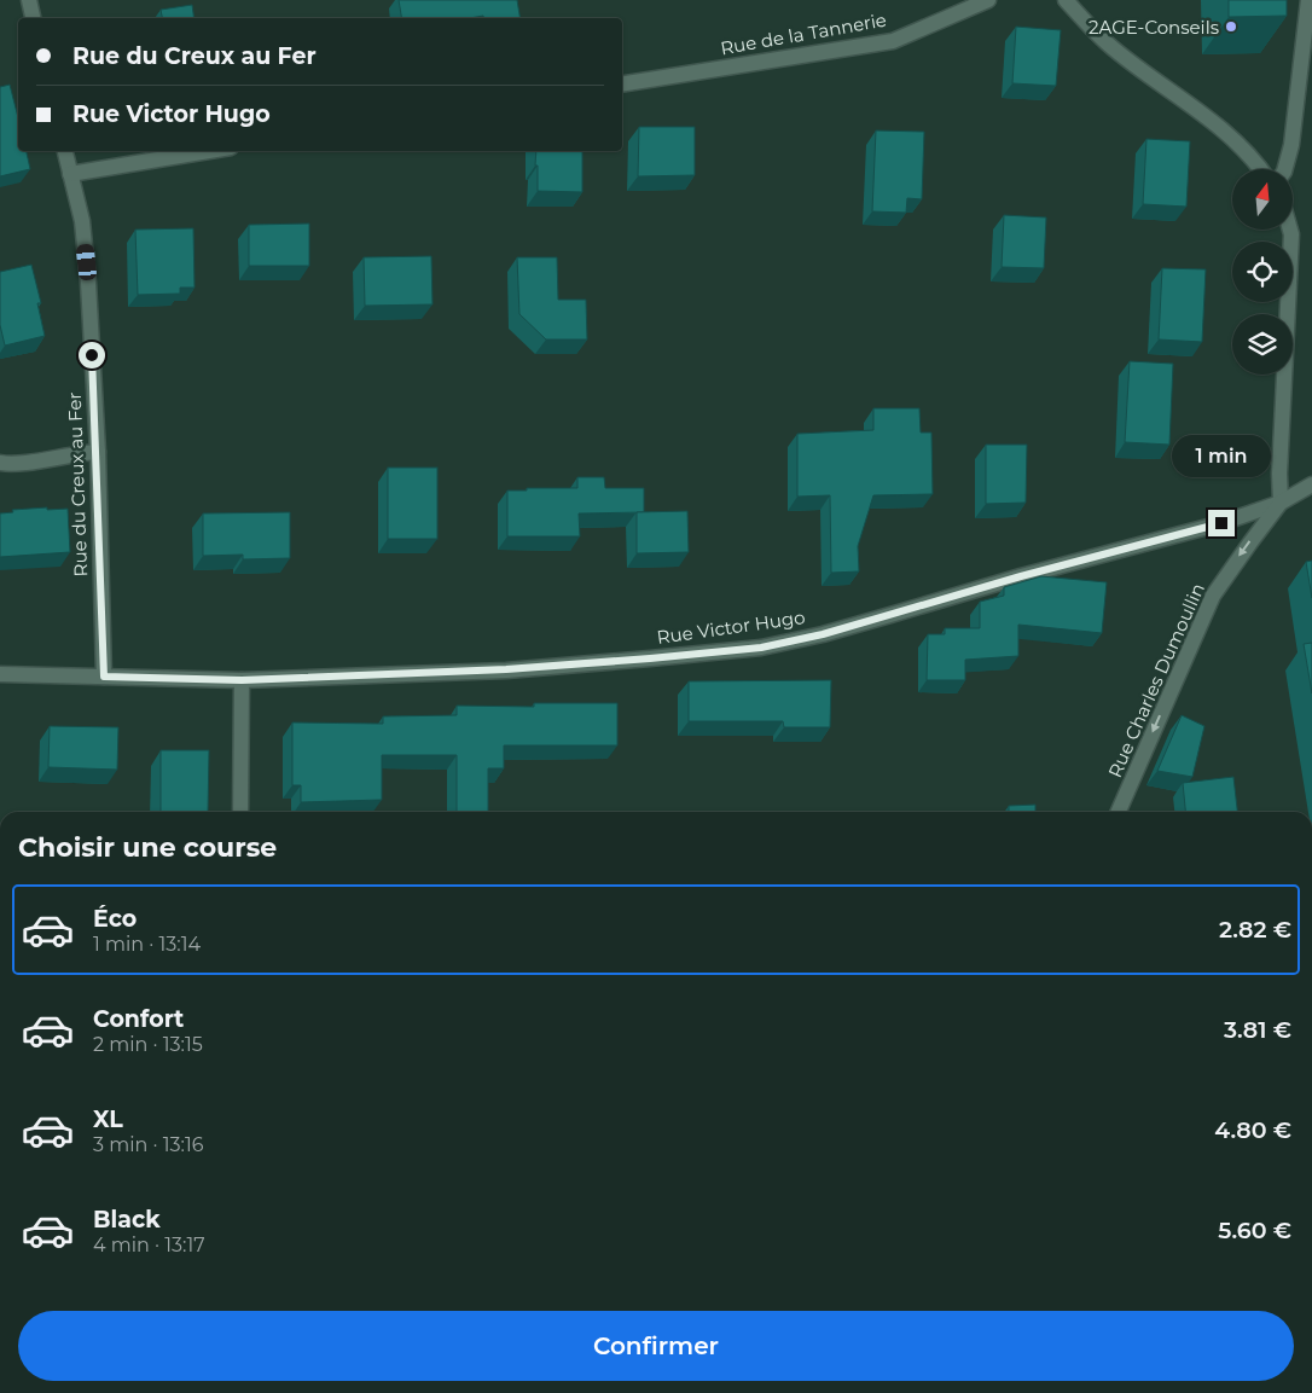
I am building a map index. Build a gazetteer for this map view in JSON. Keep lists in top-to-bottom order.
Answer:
{
  "streets": {
    "street": [
      "Rue de la Tannerie",
      "Rue du Creux au Fer",
      "Rue Victor Hugo",
      "Rue Charles Dumoullin"
    ]
  },
  "crossings": [
    ["Rue du Creux au Fer", "Rue Victor Hugo"],
    ["Rue Victor Hugo", "Rue Charles Dumoullin"]
  ],
  "one_way": ["Rue Charles Dumoullin"],
  "places": ["2AGE-Conseils"],
  "north": "top",
  "page": {
    "banner": ["Rue du Creux au Fer", "Rue Victor Hugo"],
    "bubble": "1 min",
    "heading": "Choisir une course",
    "list": [
      {
        "name": "Éco",
        "note": "1 min · 13:14",
        "value": "2.82 €"
      },
      {
        "name": "Confort",
        "note": "2 min · 13:15",
        "value": "3.81 €"
      },
      {
        "name": "XL",
        "note": "3 min · 13:16",
        "value": "4.80 €"
      },
      {
        "name": "Black",
        "note": "4 min · 13:17",
        "value": "5.60 €"
      }
    ],
    "buttons": "Confirmer"
  }
}
